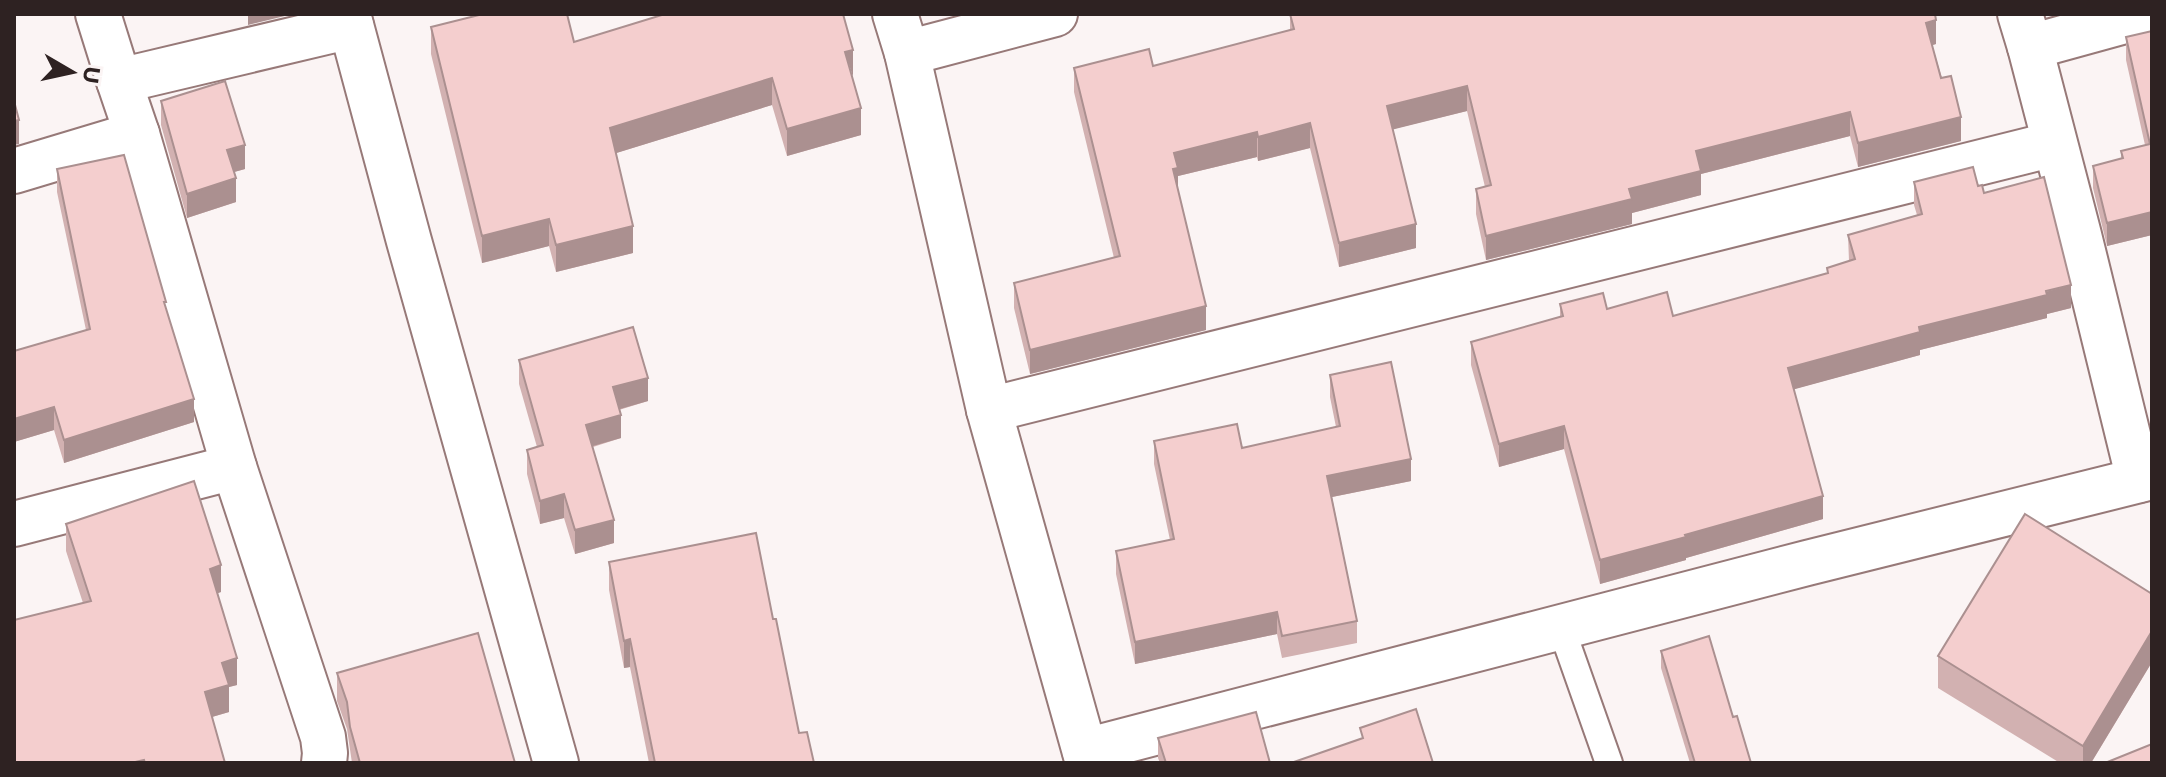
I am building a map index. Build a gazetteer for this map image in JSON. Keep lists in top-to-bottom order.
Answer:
{
  "north": "right"
}
